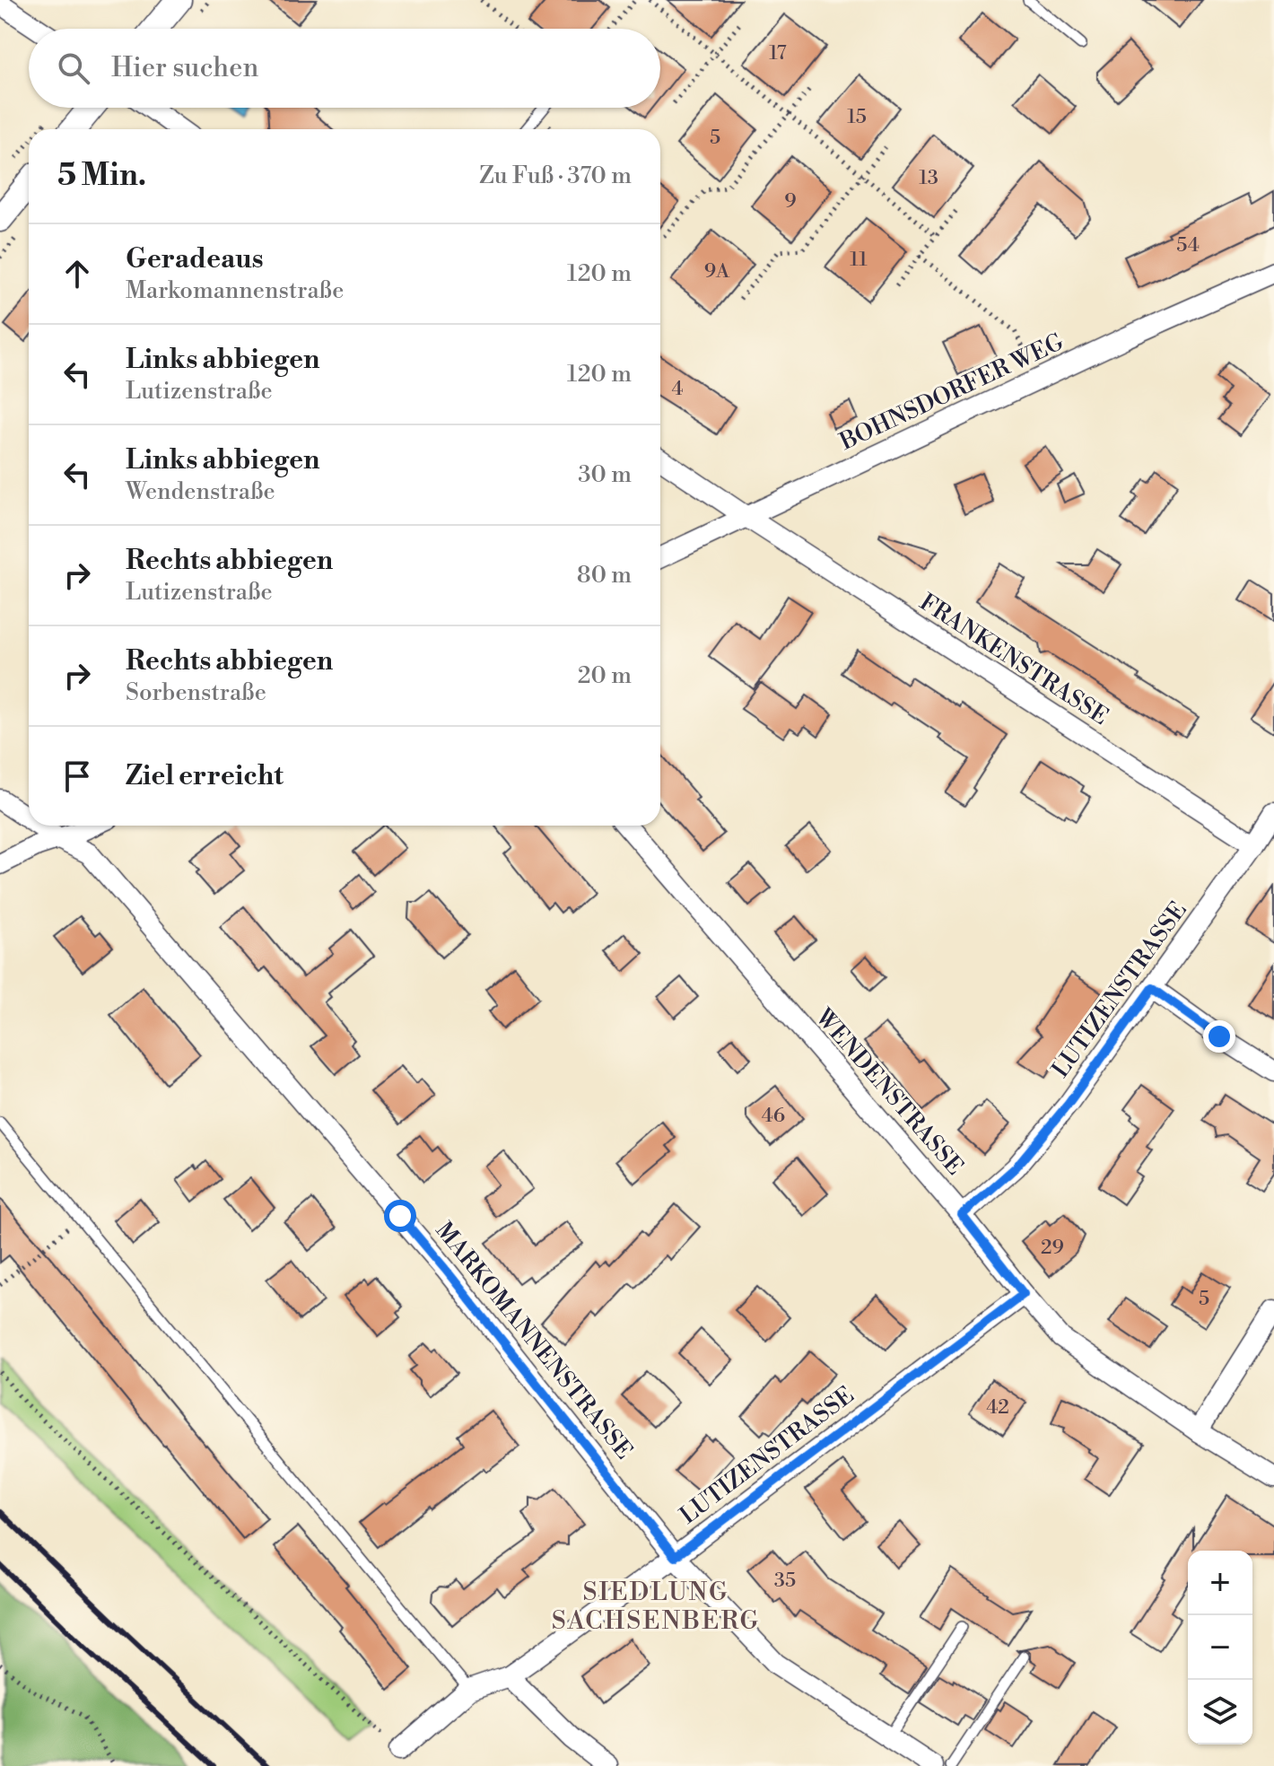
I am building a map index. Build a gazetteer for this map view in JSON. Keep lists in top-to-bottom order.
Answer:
{
  "streets": {
    "street": [
      "BOHNSDORFER WEG",
      "FRANKENSTRASSE",
      "LUTIZENSTRASSE",
      "WENDENSTRASSE",
      "MARKOMANNENSTRASSE"
    ]
  },
  "crossings": [
    ["BOHNSDORFER WEG", "FRANKENSTRASSE"],
    ["FRANKENSTRASSE", "LUTIZENSTRASSE"],
    ["LUTIZENSTRASSE", "WENDENSTRASSE"],
    ["LUTIZENSTRASSE", "MARKOMANNENSTRASSE"]
  ],
  "districts": ["SIEDLUNG SACHSENBERG"],
  "house_numbers": [
    "17",
    "15",
    "5",
    "13",
    "9",
    "54",
    "11",
    "9A",
    "4",
    "46",
    "29",
    "5",
    "42",
    "35"
  ],
  "page": {
    "search": "Hier suchen",
    "heading": ["5 Min.", "Zu Fuß · 370 m"],
    "list": [
      ["Geradeaus", "Markomannenstraße", "120 m"],
      ["Links abbiegen", "Lutizenstraße", "120 m"],
      ["Links abbiegen", "Wendenstraße", "30 m"],
      ["Rechts abbiegen", "Lutizenstraße", "80 m"],
      ["Rechts abbiegen", "Sorbenstraße", "20 m"],
      "Ziel erreicht"
    ],
    "map_buttons": ["+", "−"]
  }
}
